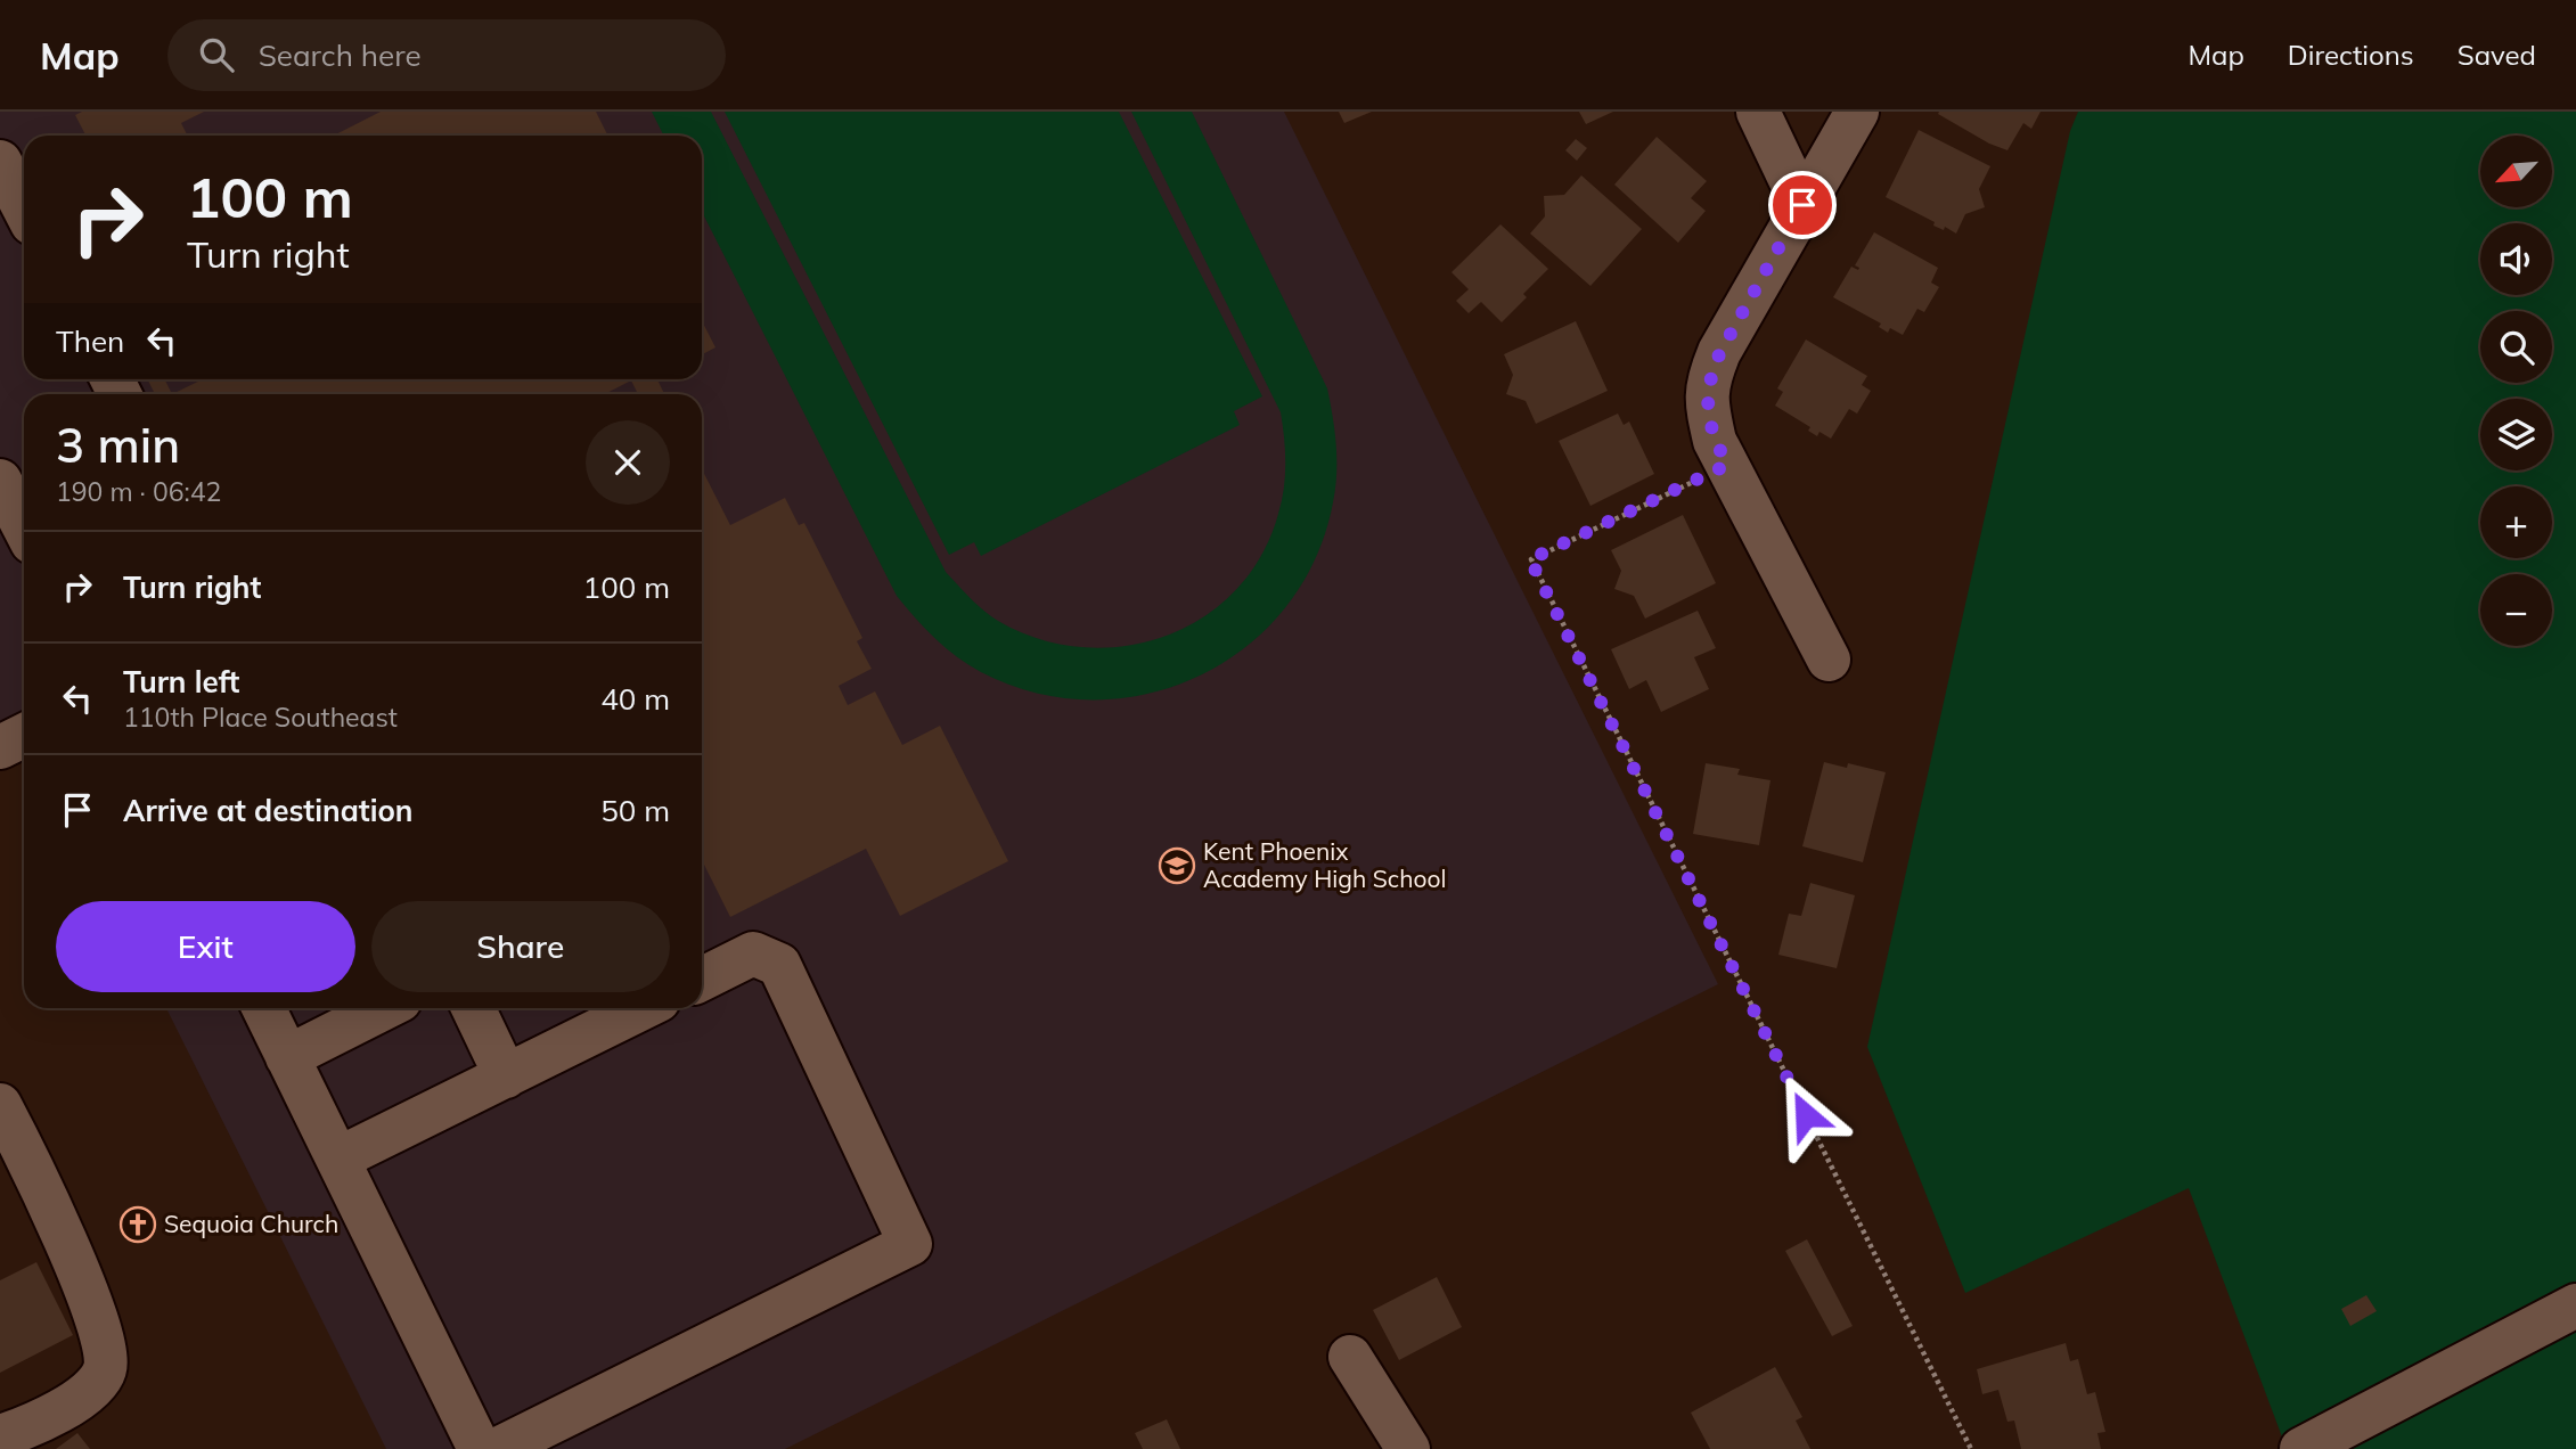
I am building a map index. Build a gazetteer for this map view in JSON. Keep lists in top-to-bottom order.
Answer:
{
  "places": {
    "school or university": ["Kent Phoenix Academy High School"],
    "church": ["Sequoia Church"]
  },
  "north": "bottom left",
  "page": {
    "header": "Map",
    "search": "Search here",
    "nav": ["Map", "Directions", "Saved"],
    "map_buttons": ["+", "−"],
    "turn": ["100 m", "Turn right"],
    "then": "Then",
    "heading": ["3 min", "190 m · 06:42"],
    "list": [
      {
        "name": "Turn right",
        "value": "100 m"
      },
      {
        "name": "Turn left",
        "note": "110th Place Southeast",
        "value": "40 m"
      },
      {
        "name": "Arrive at destination",
        "value": "50 m"
      }
    ],
    "buttons": ["Exit", "Share"]
  }
}
